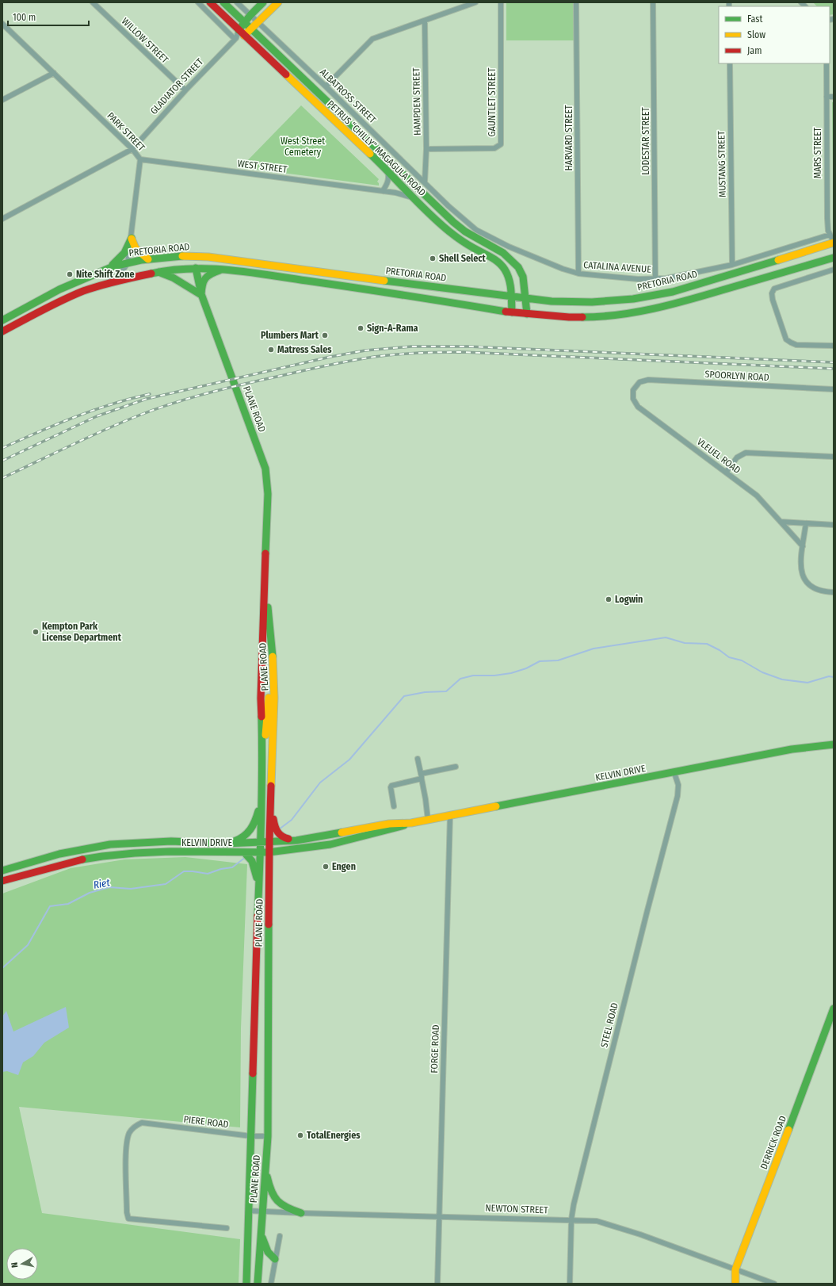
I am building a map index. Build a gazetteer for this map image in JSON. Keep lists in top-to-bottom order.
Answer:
{
  "streets": {
    "main road": [
      "GLADIATOR STREET",
      "PETRUS “CHILLY” MAGAGULA ROAD",
      "PRETORIA ROAD",
      "PLANE ROAD",
      "KELVIN DRIVE",
      "DERRICK ROAD"
    ],
    "street": [
      "WILLOW STREET",
      "ALBATROSS STREET",
      "HAMPDEN STREET",
      "GAUNTLET STREET",
      "PARK STREET",
      "HARVARD STREET",
      "LODESTAR STREET",
      "MARS STREET",
      "MUSTANG STREET",
      "WEST STREET",
      "CATALINA AVENUE",
      "SPOORLYN ROAD",
      "VLEUEL ROAD",
      "STEEL ROAD",
      "FORGE ROAD",
      "PIERE ROAD",
      "NEWTON STREET"
    ]
  },
  "crossings": [
    ["WILLOW STREET", "GLADIATOR STREET"],
    ["GLADIATOR STREET", "ALBATROSS STREET"],
    ["GLADIATOR STREET", "PARK STREET"],
    ["GLADIATOR STREET", "PETRUS “CHILLY” MAGAGULA ROAD"],
    ["ALBATROSS STREET", "HAMPDEN STREET"],
    ["ALBATROSS STREET", "CATALINA AVENUE"],
    ["HAMPDEN STREET", "GAUNTLET STREET"],
    ["HAMPDEN STREET", "CATALINA AVENUE"],
    ["PARK STREET", "WEST STREET"],
    ["PARK STREET", "PRETORIA ROAD"],
    ["HARVARD STREET", "CATALINA AVENUE"],
    ["LODESTAR STREET", "CATALINA AVENUE"],
    ["PETRUS “CHILLY” MAGAGULA ROAD", "WEST STREET"],
    ["PETRUS “CHILLY” MAGAGULA ROAD", "PRETORIA ROAD"],
    ["MARS STREET", "PRETORIA ROAD"],
    ["MARS STREET", "CATALINA AVENUE"],
    ["MUSTANG STREET", "CATALINA AVENUE"],
    ["SPOORLYN ROAD", "VLEUEL ROAD"],
    ["PLANE ROAD", "KELVIN DRIVE"],
    ["PLANE ROAD", "PIERE ROAD"],
    ["PLANE ROAD", "NEWTON STREET"],
    ["KELVIN DRIVE", "STEEL ROAD"],
    ["KELVIN DRIVE", "FORGE ROAD"],
    ["STEEL ROAD", "NEWTON STREET"],
    ["FORGE ROAD", "NEWTON STREET"],
    ["DERRICK ROAD", "NEWTON STREET"]
  ],
  "water": ["Riet"],
  "parks": ["West Street Cemetery"],
  "places": [
    "Shell Select",
    "Nite Shift Zone",
    "Sign-A-Rama",
    "Plumbers Mart",
    "Matress Sales",
    "Logwin",
    "Kempton Park License Department",
    "Engen",
    "TotalEnergies"
  ],
  "legend": ["Fast", "Slow", "Jam"],
  "scale_bar": "100 m",
  "north": "left"
}
